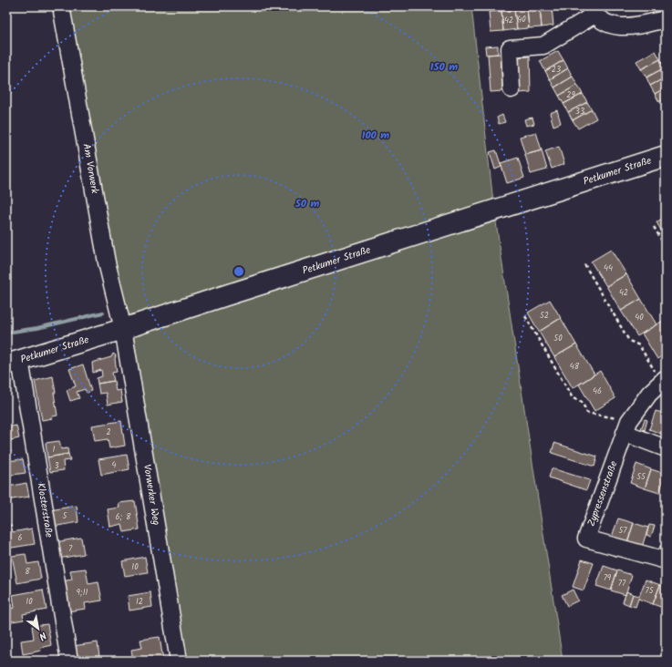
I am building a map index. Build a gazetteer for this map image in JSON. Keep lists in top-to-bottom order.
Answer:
{
  "streets": {
    "main road": ["Petkumer Straße"],
    "street": [
      "Am Vorwerk",
      "Zypressenstraße",
      "Vorwerker Weg",
      "Klosterstraße"
    ]
  },
  "crossings": [
    ["Am Vorwerk", "Petkumer Straße"],
    ["Am Vorwerk", "Vorwerker Weg"],
    ["Petkumer Straße", "Vorwerker Weg"],
    ["Petkumer Straße", "Klosterstraße"]
  ],
  "house_numbers": [
    "40",
    "42",
    "23",
    "29",
    "33",
    "44",
    "42",
    "52",
    "40",
    "50",
    "48",
    "46",
    "2",
    "1",
    "4",
    "3",
    "55",
    "5",
    "6; 8",
    "57",
    "6",
    "7",
    "10",
    "8",
    "79",
    "77",
    "75",
    "9;11",
    "10",
    "12"
  ],
  "north": "bottom right",
  "rings": ["150 m", "100 m", "50 m"]
}
